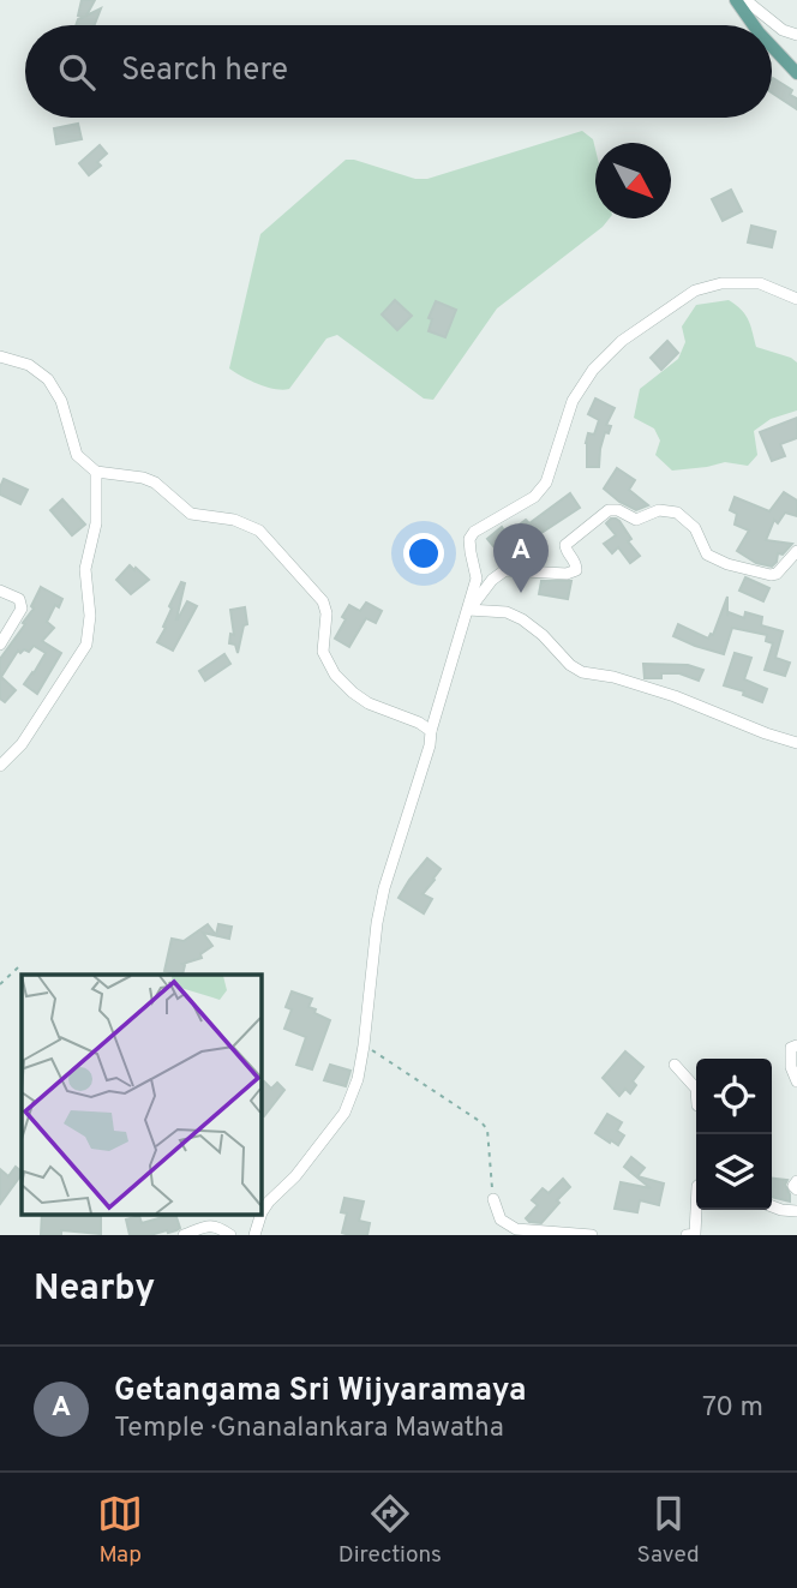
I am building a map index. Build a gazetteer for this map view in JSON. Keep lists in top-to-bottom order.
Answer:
{
  "north": "bottom right",
  "page": {
    "search": "Search here",
    "pins": "A",
    "heading": "Nearby",
    "list": [
      {
        "mark": "A",
        "name": "Getangama Sri Wijyaramaya",
        "note": "Temple · Gnanalankara Mawatha",
        "value": "70 m"
      }
    ],
    "nav": ["Map", "Directions", "Saved"]
  }
}
